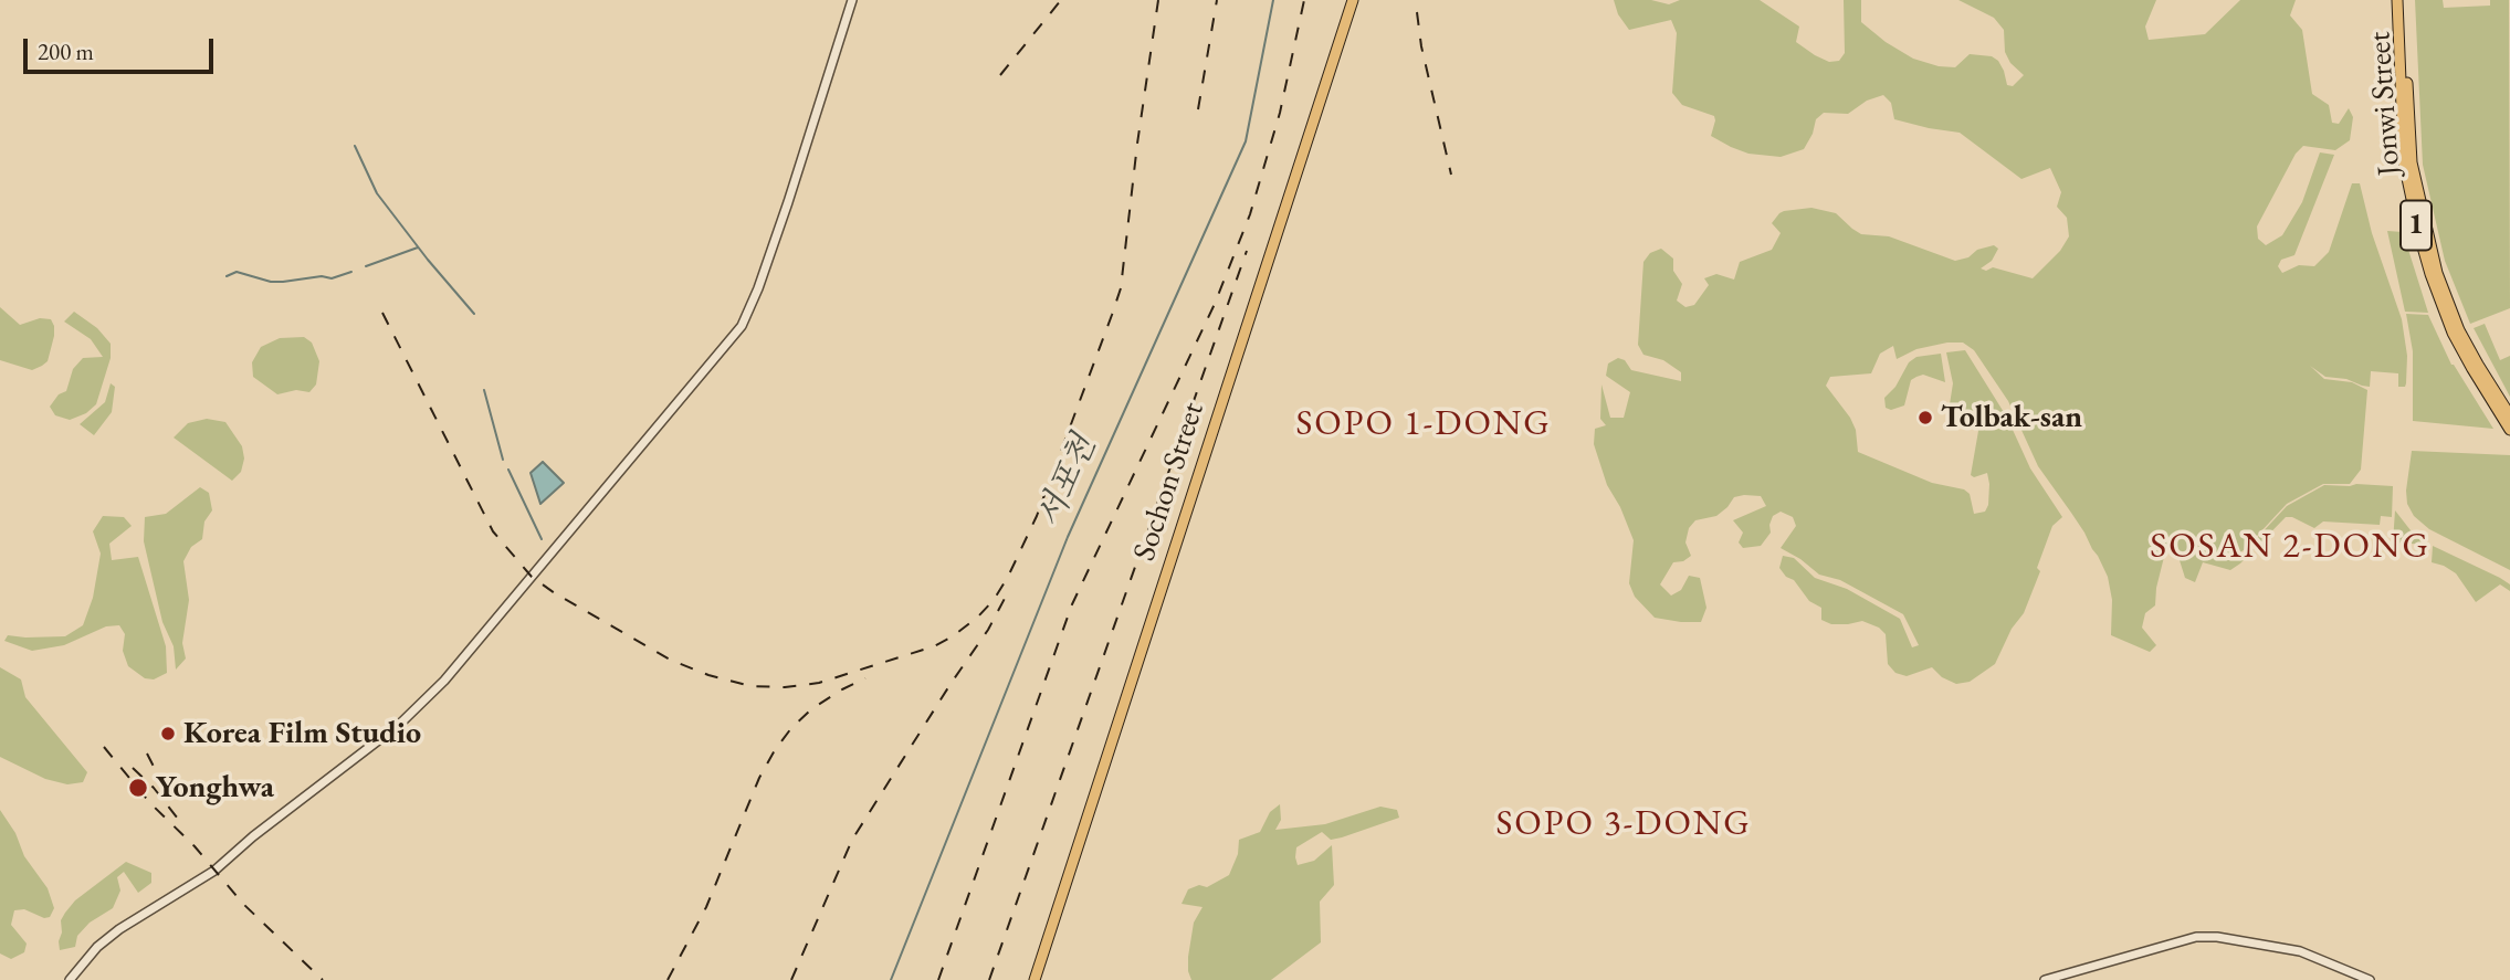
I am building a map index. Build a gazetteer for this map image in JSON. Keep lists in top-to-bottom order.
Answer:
{
  "streets": {
    "main road": ["Jonwi Street", "1", "Sochon Street"]
  },
  "districts": ["SOPO 1-DONG", "SOSAN 2-DONG", "SOPO 3-DONG"],
  "water": ["서포천"],
  "places": ["Tolbak-san", "Korea Film Studio", "Yonghwa"],
  "scale_bar": "200 m"
}
